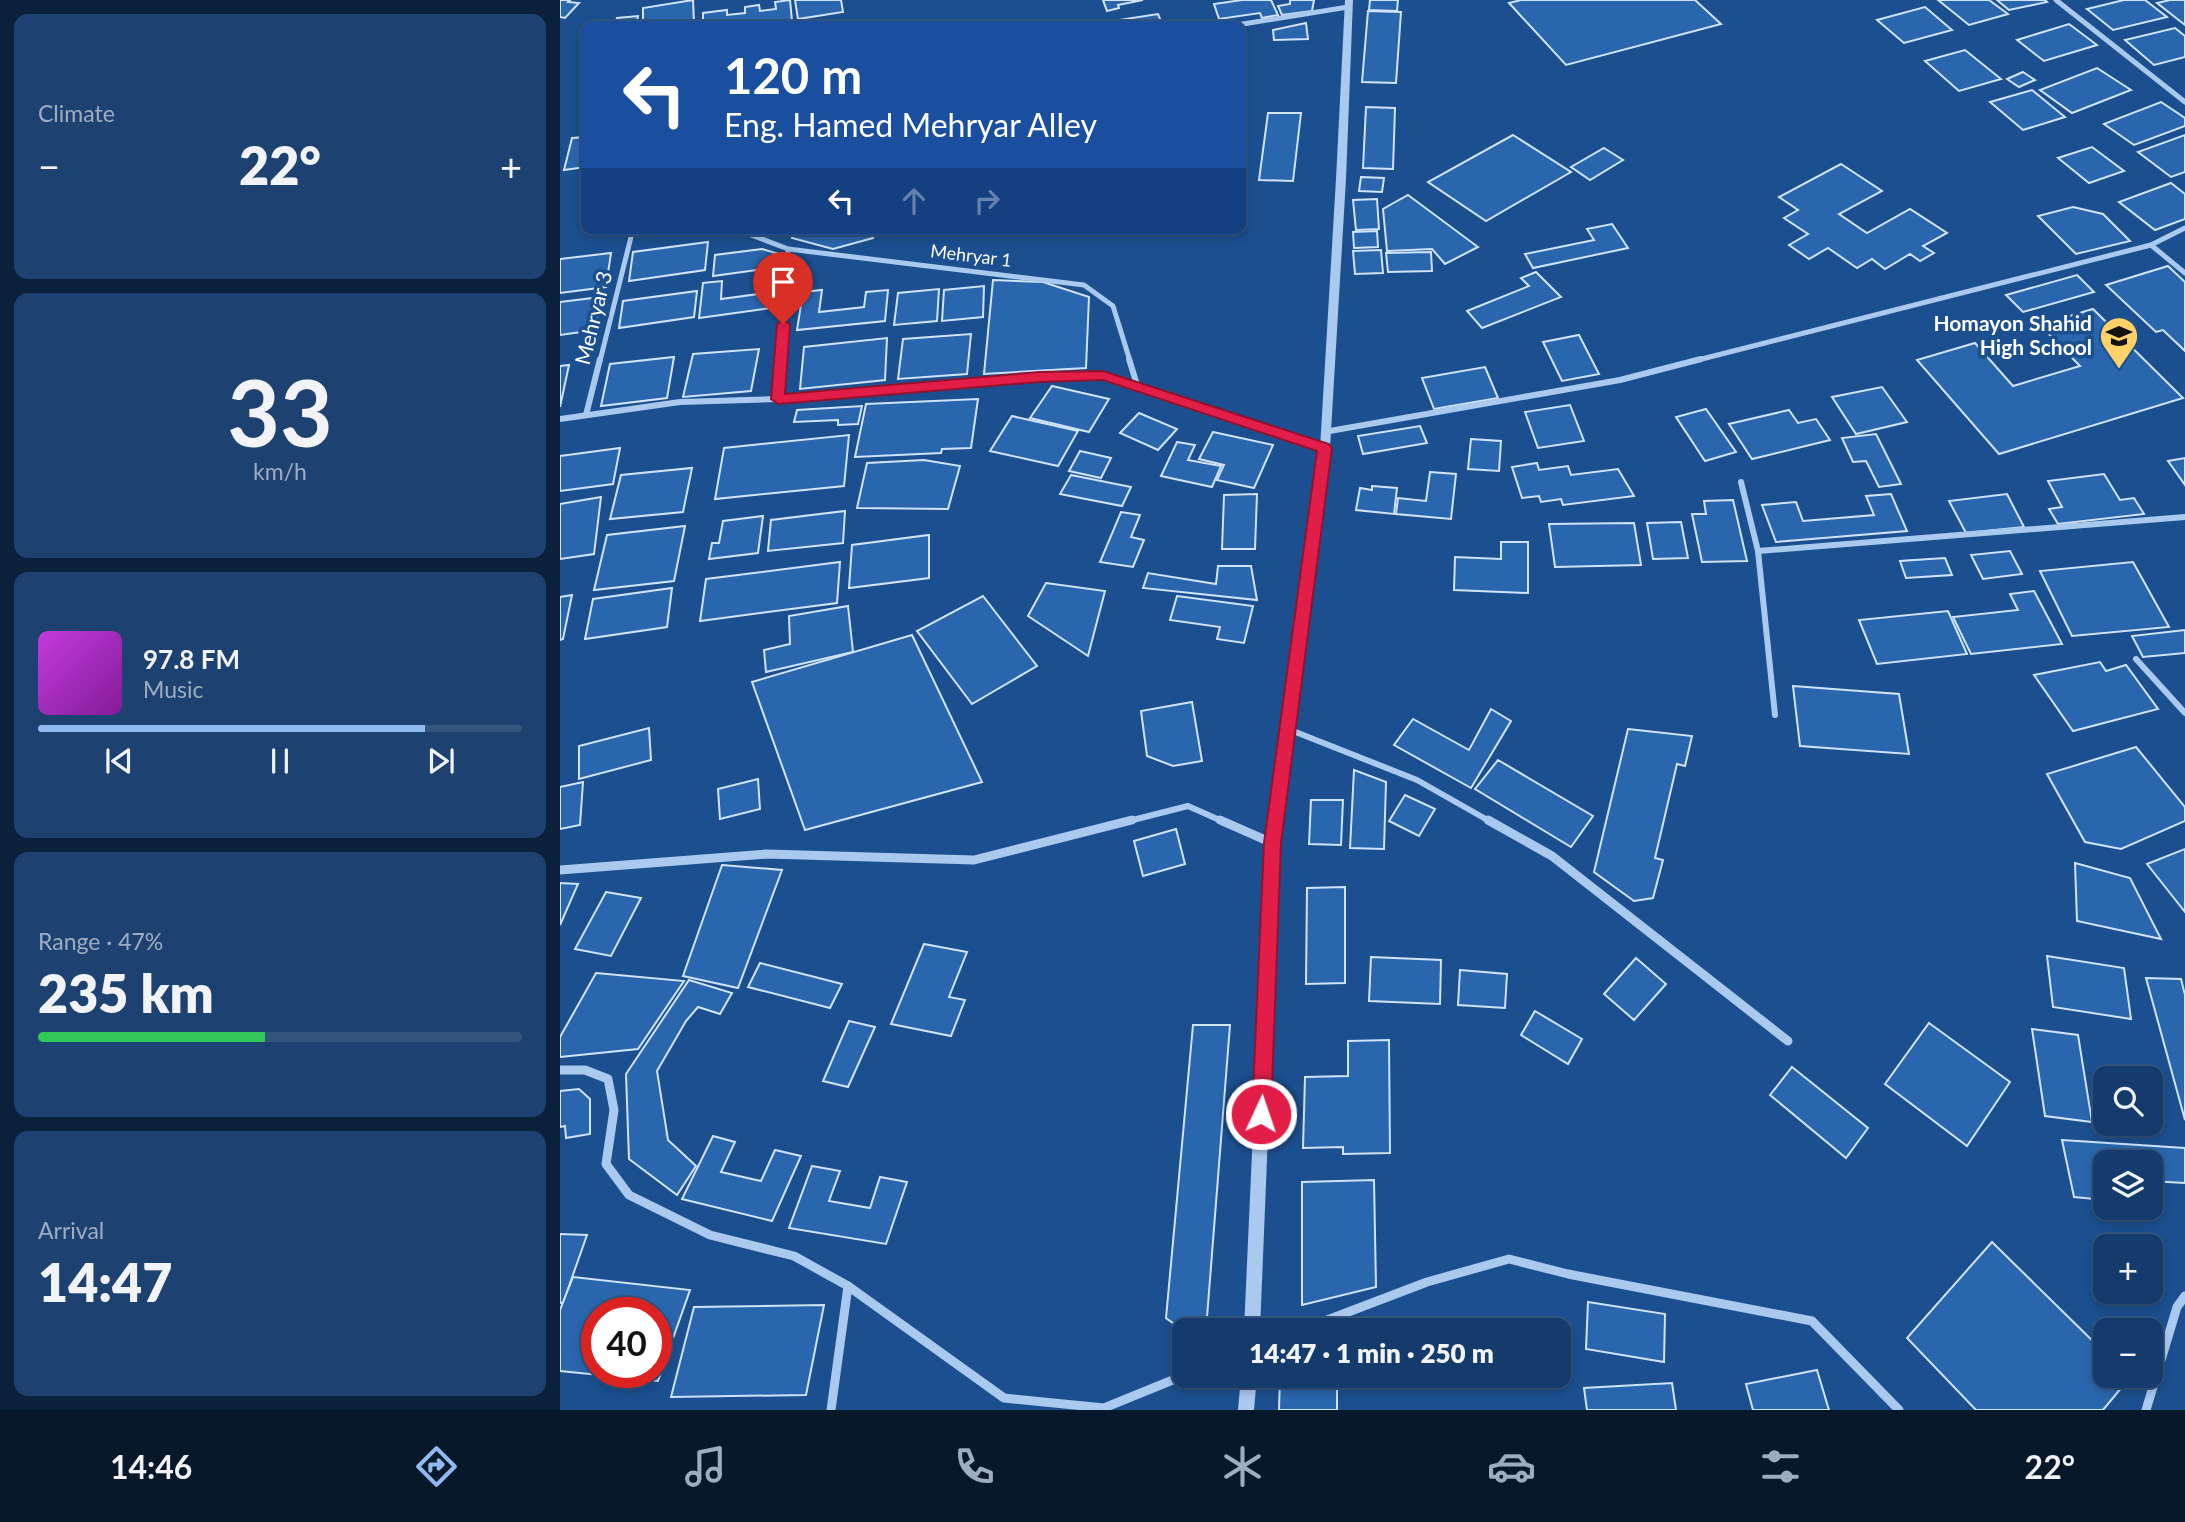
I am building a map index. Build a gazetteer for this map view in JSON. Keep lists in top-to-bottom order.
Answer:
{
  "streets": {
    "street": ["Mehryar 1", "Mehryar 3"]
  },
  "places": {
    "school or university": ["Homayon Shahid High School"]
  },
  "page": {
    "tile": [
      "Climate",
      ["33", "km/h"],
      ["Range · 47%", "235 km"],
      ["Arrival", "14:47"]
    ],
    "turn": ["120 m", "Eng. Hamed Mehryar Alley"],
    "heat": ["−", "22°", "+"],
    "song": ["97.8 FM", "Music"],
    "map_buttons": ["+", "−"],
    "limit": "40",
    "trip": "14:47 · 1 min · 250 m",
    "tabs": ["14:46", "22°"]
  }
}
